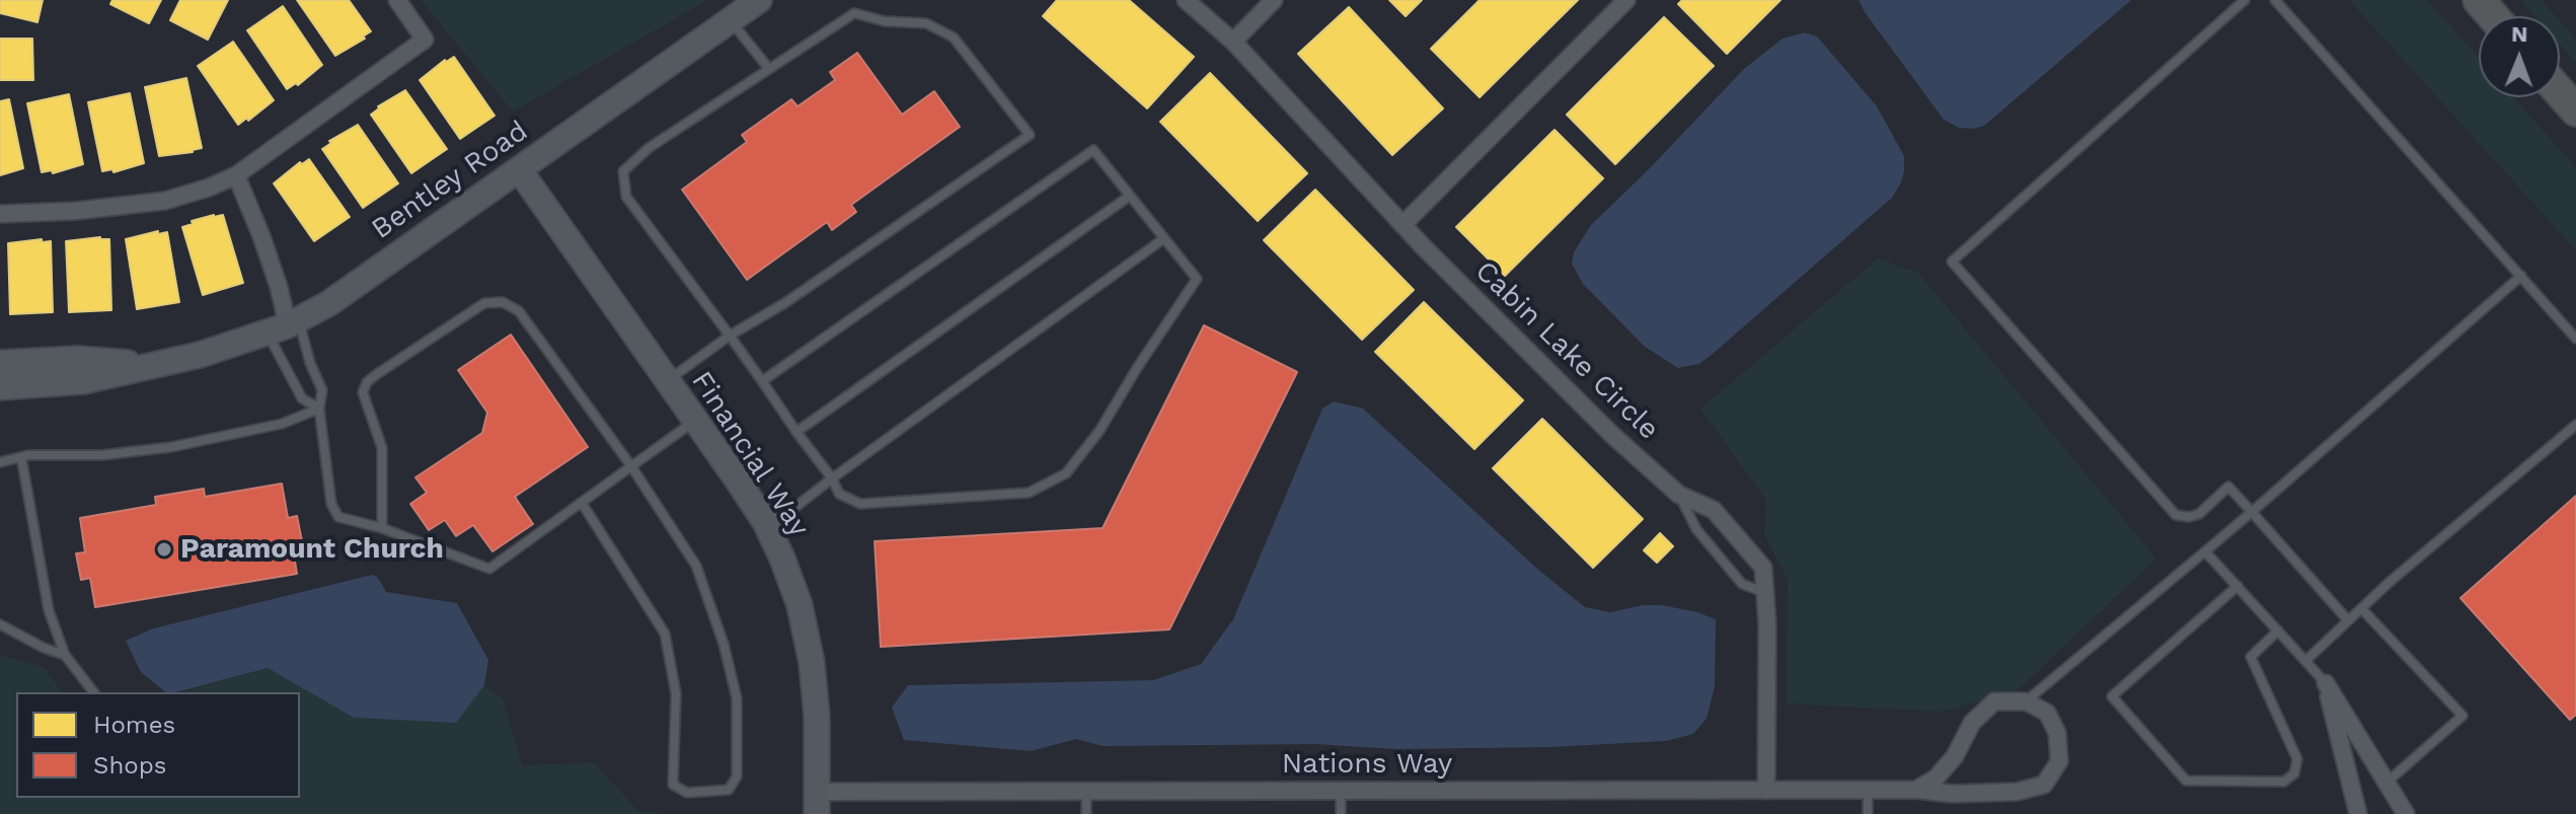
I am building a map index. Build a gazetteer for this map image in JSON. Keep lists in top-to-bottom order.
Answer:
{
  "streets": {
    "street": [
      "Bentley Road",
      "Cabin Lake Circle",
      "Financial Way",
      "Nations Way"
    ]
  },
  "crossings": [
    ["Bentley Road", "Financial Way"],
    ["Cabin Lake Circle", "Nations Way"],
    ["Financial Way", "Nations Way"]
  ],
  "places": ["Paramount Church"],
  "legend": ["Homes", "Shops"],
  "north": "top"
}
